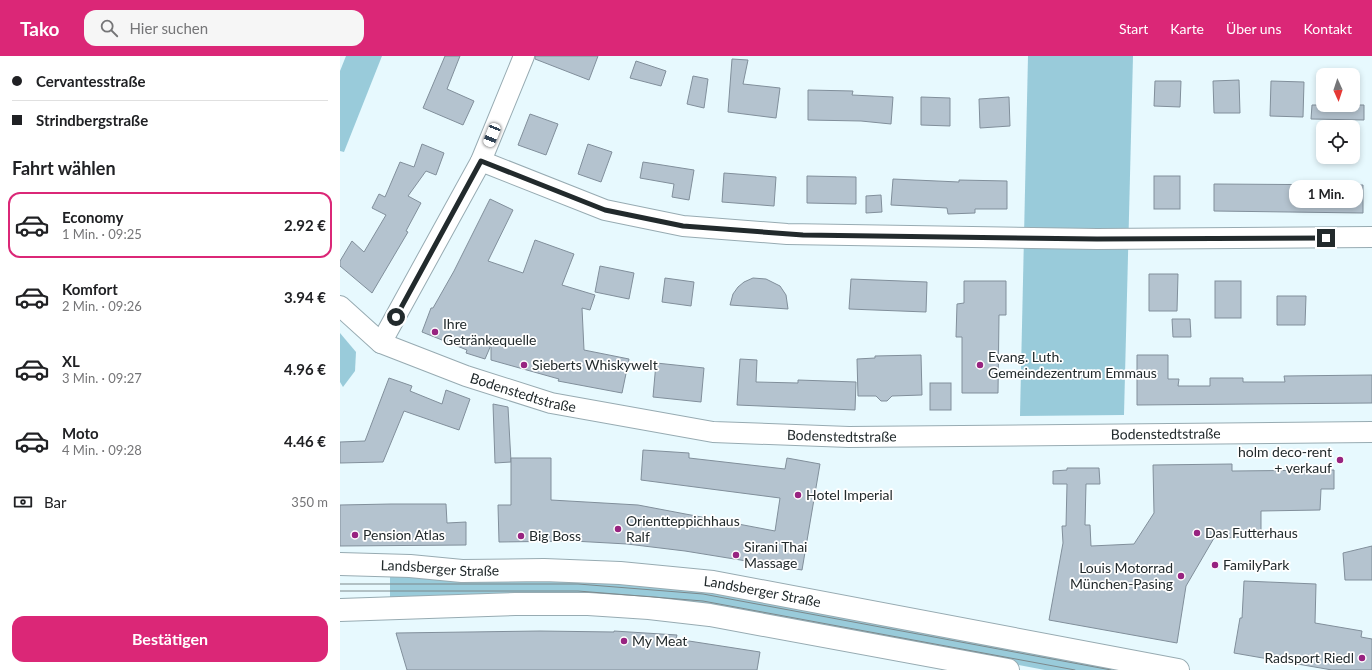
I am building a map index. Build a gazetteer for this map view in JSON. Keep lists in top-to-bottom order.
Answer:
{
  "streets": {
    "street": ["Bodenstedtstraße", "Landsberger Straße"]
  },
  "places": [
    "Ihre Getränkequelle",
    "Sieberts Whiskywelt",
    "Evang. Luth. Gemeindezentrum Emmaus",
    "holm deco-rent + verkauf",
    "Hotel Imperial",
    "Orientteppichhaus Ralf",
    "Das Futterhaus",
    "Pension Atlas",
    "Big Boss",
    "Sirani Thai Massage",
    "FamilyPark",
    "Louis Motorrad München-Pasing",
    "My Meat",
    "Radsport Riedl"
  ],
  "north": "bottom",
  "page": {
    "header": "Tako",
    "search": "Hier suchen",
    "nav": [
      "Start",
      "Karte",
      "Über uns",
      "Kontakt"
    ],
    "banner": ["Cervantesstraße", "Strindbergstraße"],
    "heading": "Fahrt wählen",
    "bubble": "1 Min.",
    "list": [
      {
        "name": "Economy",
        "note": "1 Min. · 09:25",
        "value": "2.92 €"
      },
      {
        "name": "Komfort",
        "note": "2 Min. · 09:26",
        "value": "3.94 €"
      },
      {
        "name": "XL",
        "note": "3 Min. · 09:27",
        "value": "4.96 €"
      },
      {
        "name": "Moto",
        "note": "4 Min. · 09:28",
        "value": "4.46 €"
      }
    ],
    "pay": ["Bar", "350 m"],
    "buttons": "Bestätigen"
  }
}
